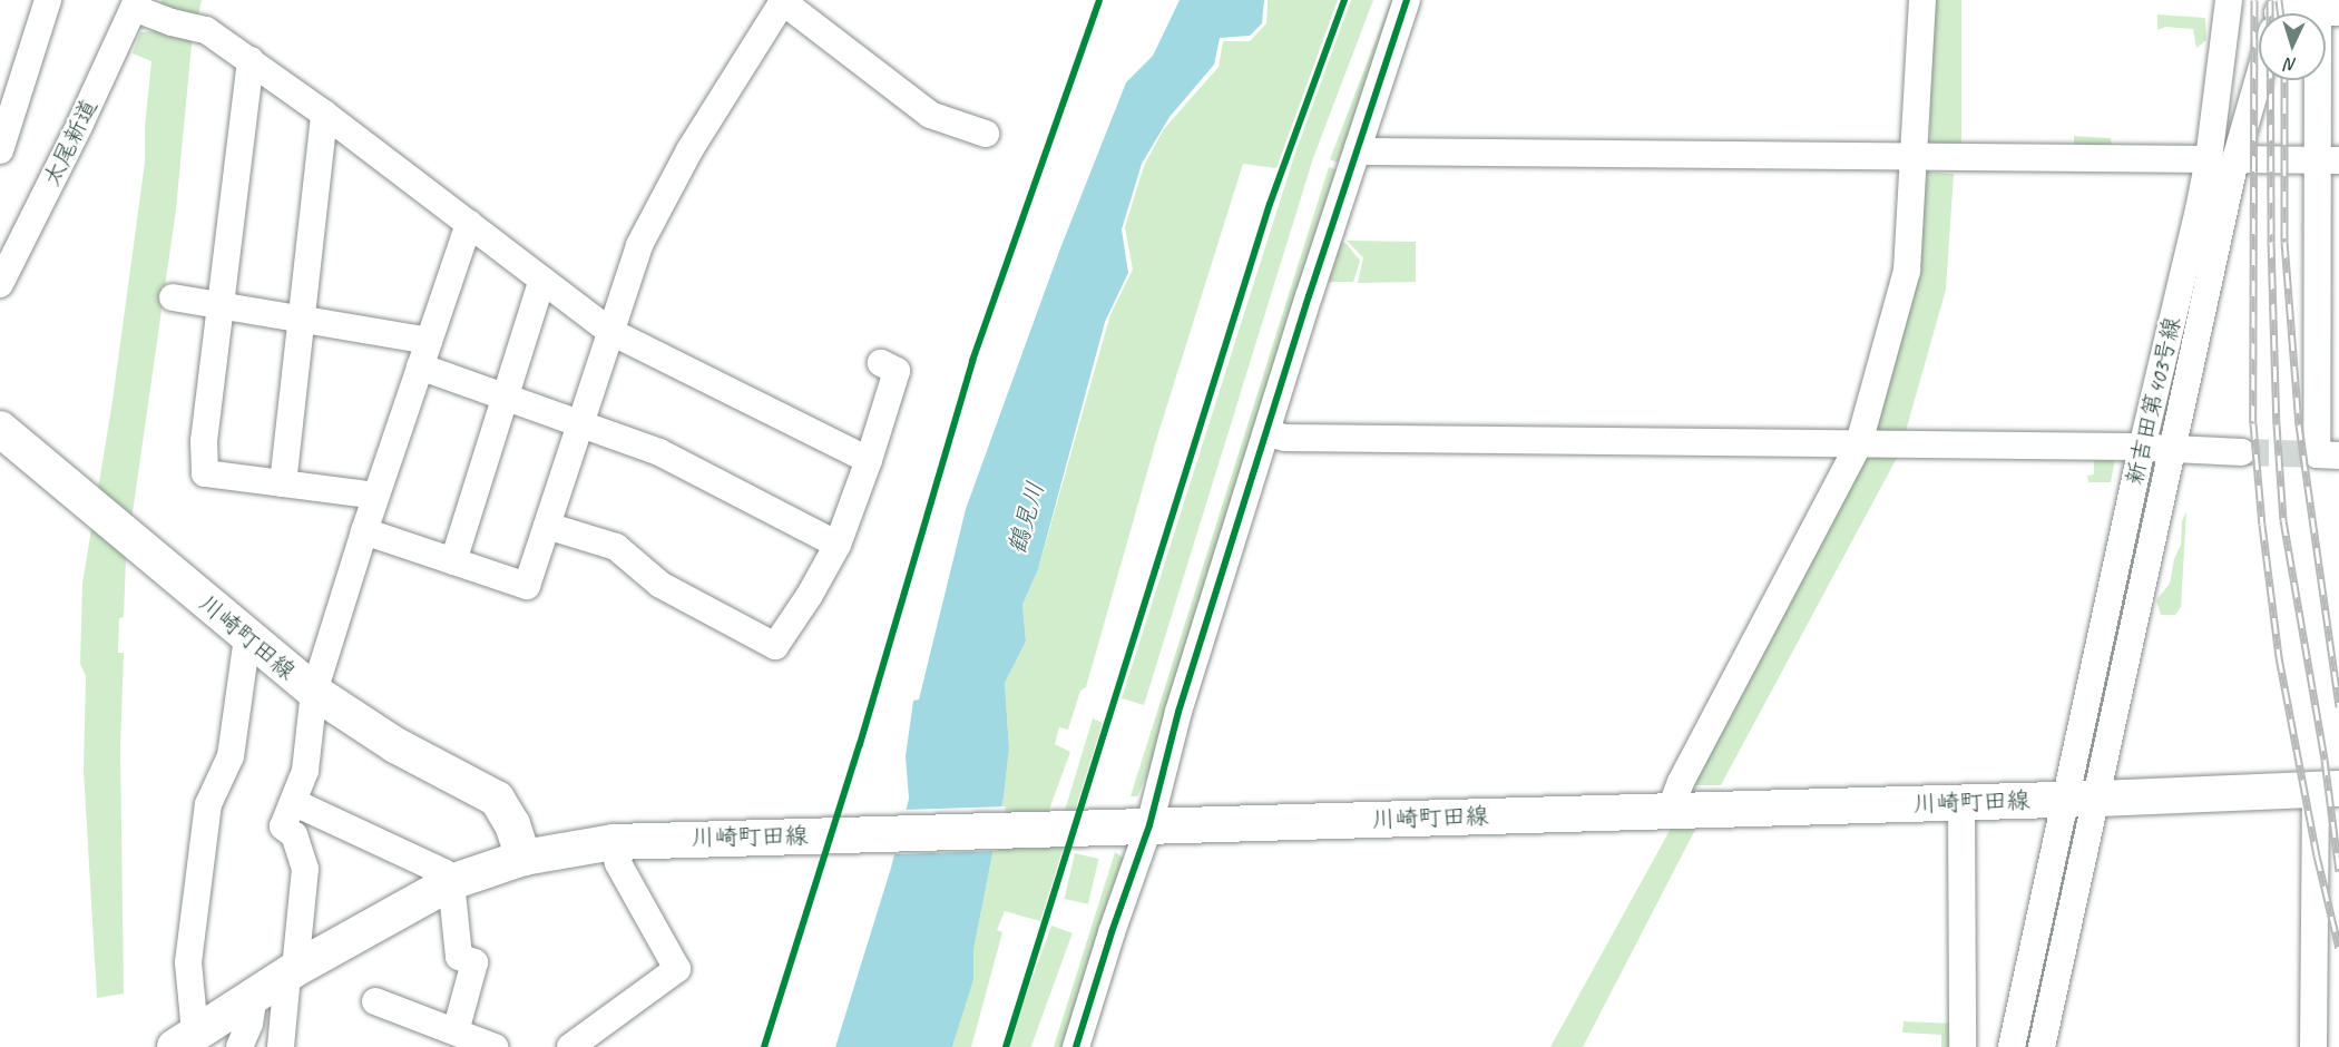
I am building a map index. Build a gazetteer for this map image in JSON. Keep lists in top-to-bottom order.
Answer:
{
  "streets": {
    "main road": ["川崎町田線"],
    "street": ["太尾新道", "新吉田第403号線"]
  },
  "crossings": [
    ["新吉田第403号線", "川崎町田線"]
  ],
  "water": ["鶴見川"],
  "north": "bottom"
}
